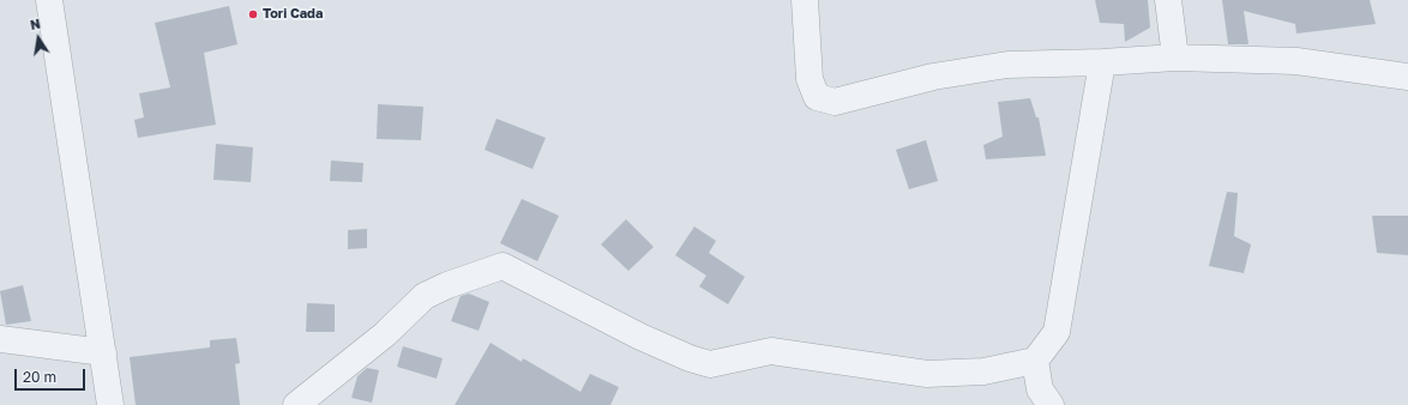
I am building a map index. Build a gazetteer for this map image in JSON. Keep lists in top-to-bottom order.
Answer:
{
  "places": ["Tori Cada"],
  "scale_bar": "20 m",
  "north": "top"
}
